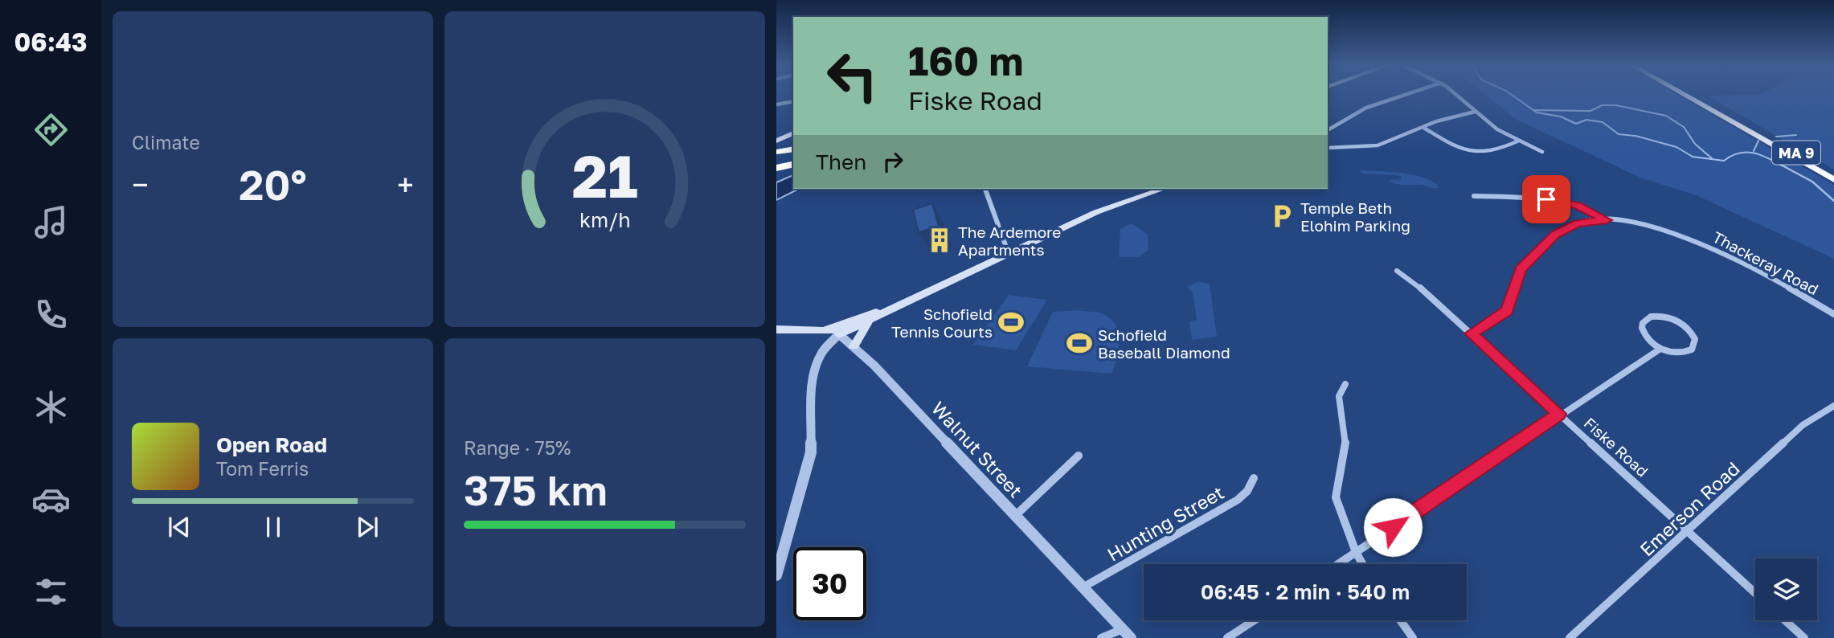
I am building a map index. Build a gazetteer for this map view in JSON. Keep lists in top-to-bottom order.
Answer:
{
  "streets": {
    "highway": ["MA 9"],
    "main road": ["Walnut Street"],
    "street": [
      "Thackeray Road",
      "Fiske Road",
      "Emerson Road",
      "Hunting Street"
    ]
  },
  "crossings": [
    ["Thackeray Road", "Fiske Road"],
    ["Fiske Road", "Emerson Road"],
    ["Walnut Street", "Hunting Street"]
  ],
  "places": {
    "parking": ["Temple Beth Elohim Parking"],
    "building": ["The Ardemore Apartments"],
    "sports": ["Schofield Tennis Courts", "Schofield Baseball Diamond"]
  },
  "page": {
    "tabs": "06:43",
    "tile": [
      "Climate",
      ["Range · 75%", "375 km"]
    ],
    "turn": ["160 m", "Fiske Road"],
    "then": "Then",
    "heat": ["−", "20°", "+"],
    "song": ["Open Road", "Tom Ferris"],
    "limit": "30",
    "trip": "06:45 · 2 min · 540 m",
    "gauge": ["21", "km/h"]
  }
}
